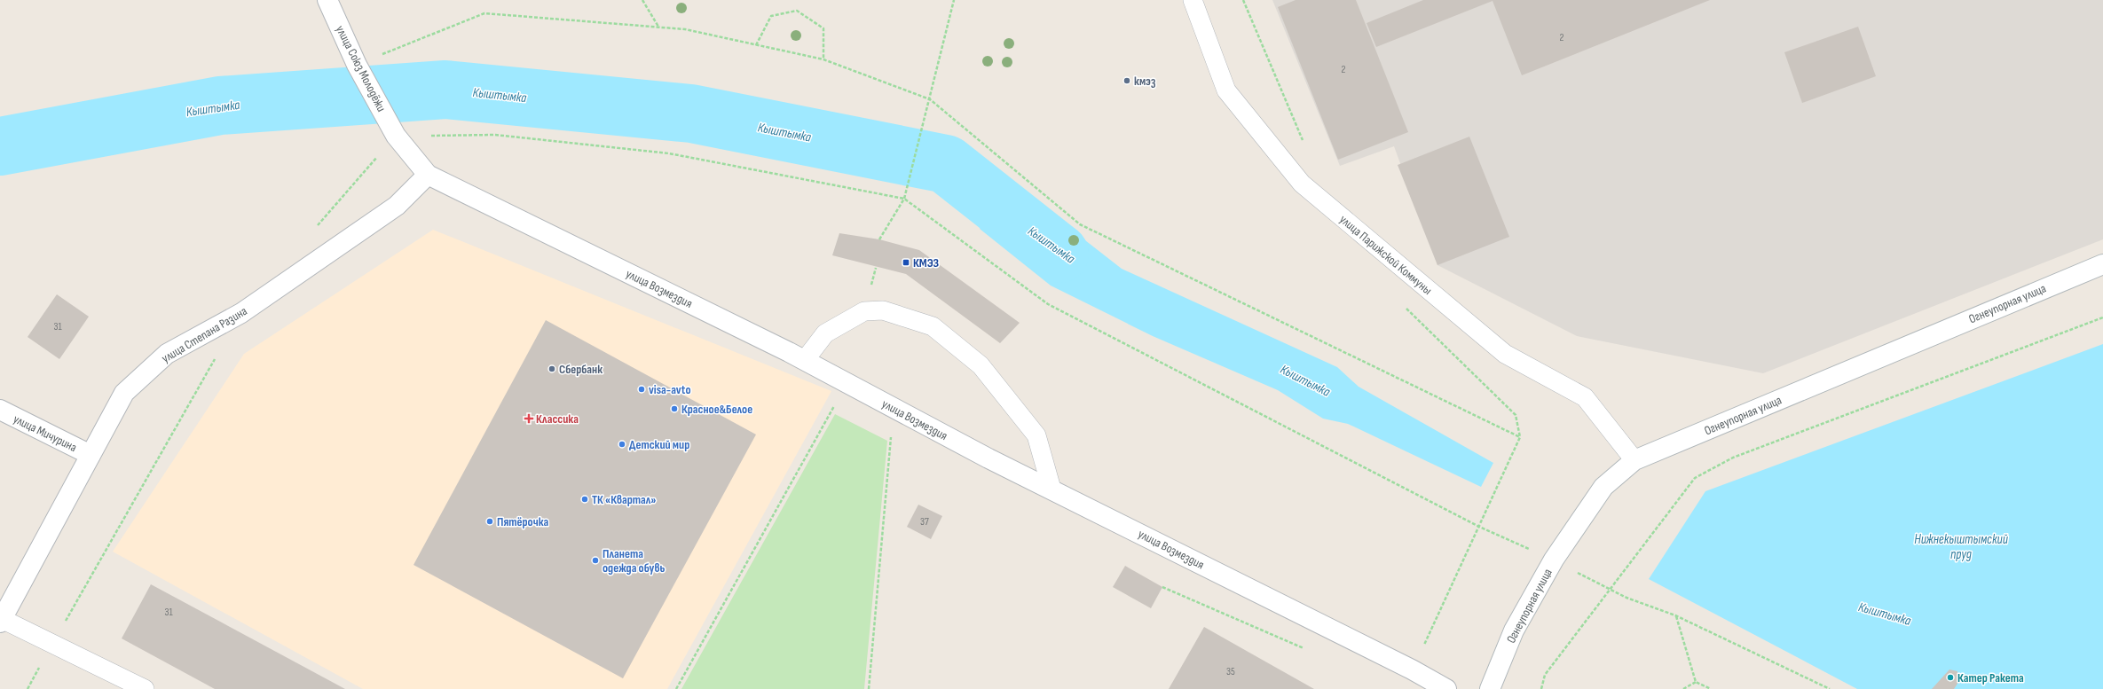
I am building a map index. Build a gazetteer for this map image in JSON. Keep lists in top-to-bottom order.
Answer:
{
  "streets": {
    "street": [
      "улица Союз Молодёжи",
      "улица Возмездия",
      "Огнеупорная улица",
      "улица Степана Разина",
      "улица Мичурина"
    ],
    "lane": ["улица Парижской Коммуны"]
  },
  "crossings": [
    ["улица Союз Молодёжи", "улица Возмездия"],
    ["улица Парижской Коммуны", "Огнеупорная улица"],
    ["улица Возмездия", "улица Степана Разина"],
    ["улица Степана Разина", "улица Мичурина"]
  ],
  "water": ["Кыштымка", "Нижнекыштымский пруд"],
  "places": {
    "other": [
      "кмэз",
      "Сбербанк",
      "visa-avto",
      "Красное&Белое",
      "Детский мир",
      "ТК «Квартал»",
      "Пятёрочка",
      "Планета одежда обувь",
      "Катер Ракета"
    ],
    "transit": ["КМЭЗ"],
    "health": ["Классика"]
  },
  "house_numbers": [
    "2",
    "2",
    "31",
    "37",
    "31",
    "35"
  ]
}
